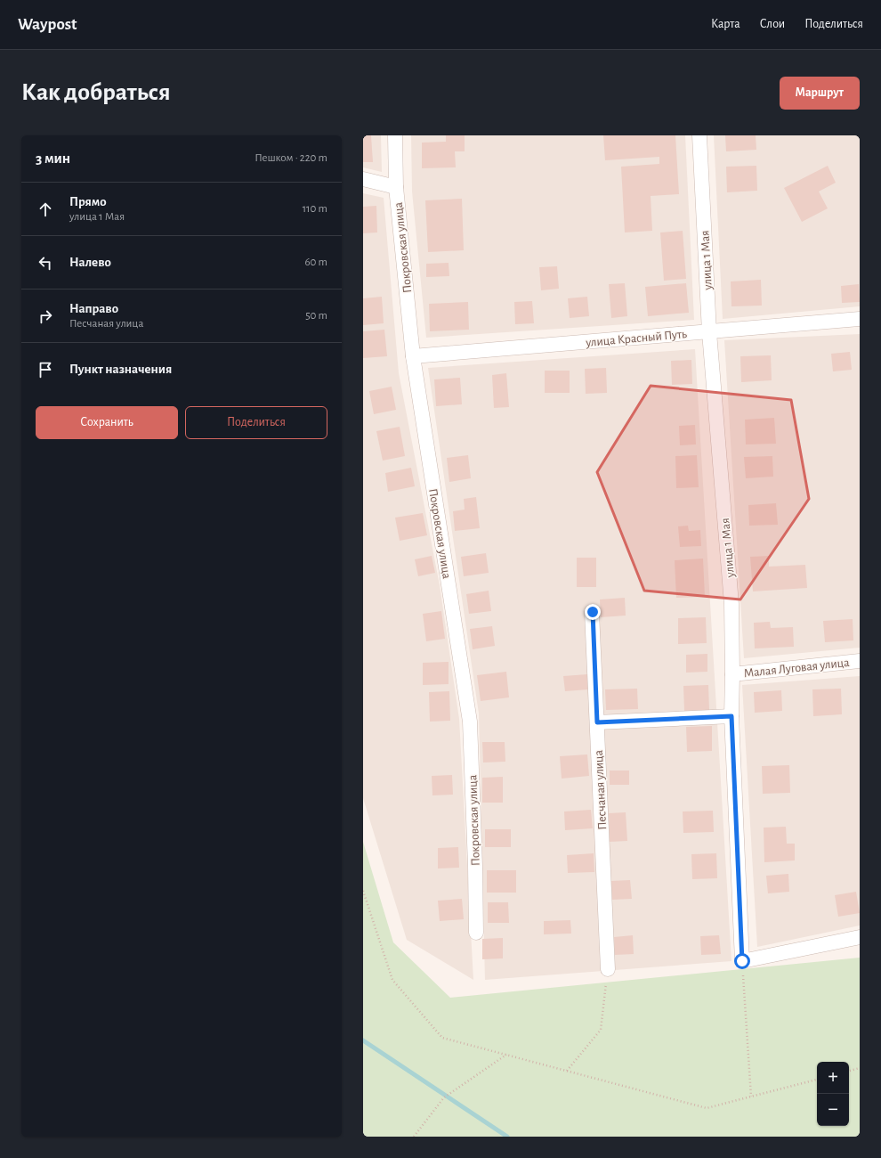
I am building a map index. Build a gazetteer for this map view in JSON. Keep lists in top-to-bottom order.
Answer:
{
  "streets": {
    "street": [
      "Покровская улица",
      "улица 1 Мая",
      "улица Красный Путь",
      "Малая Луговая улица",
      "Песчаная улица"
    ]
  },
  "crossings": [
    ["Покровская улица", "улица Красный Путь"],
    ["улица 1 Мая", "улица Красный Путь"],
    ["улица 1 Мая", "Малая Луговая улица"]
  ],
  "page": {
    "header": "Waypost",
    "nav": ["Карта", "Слои", "Поделиться"],
    "buttons": [
      "Маршрут",
      ["Сохранить", "Поделиться"]
    ],
    "title": "Как добраться",
    "heading": ["3 мин", "Пешком · 220 m"],
    "list": [
      ["Прямо", "улица 1 Мая", "110 m"],
      ["Налево", "60 m"],
      ["Направо", "Песчаная улица", "50 m"],
      "Пункт назначения"
    ],
    "map_buttons": ["+", "−"]
  }
}
